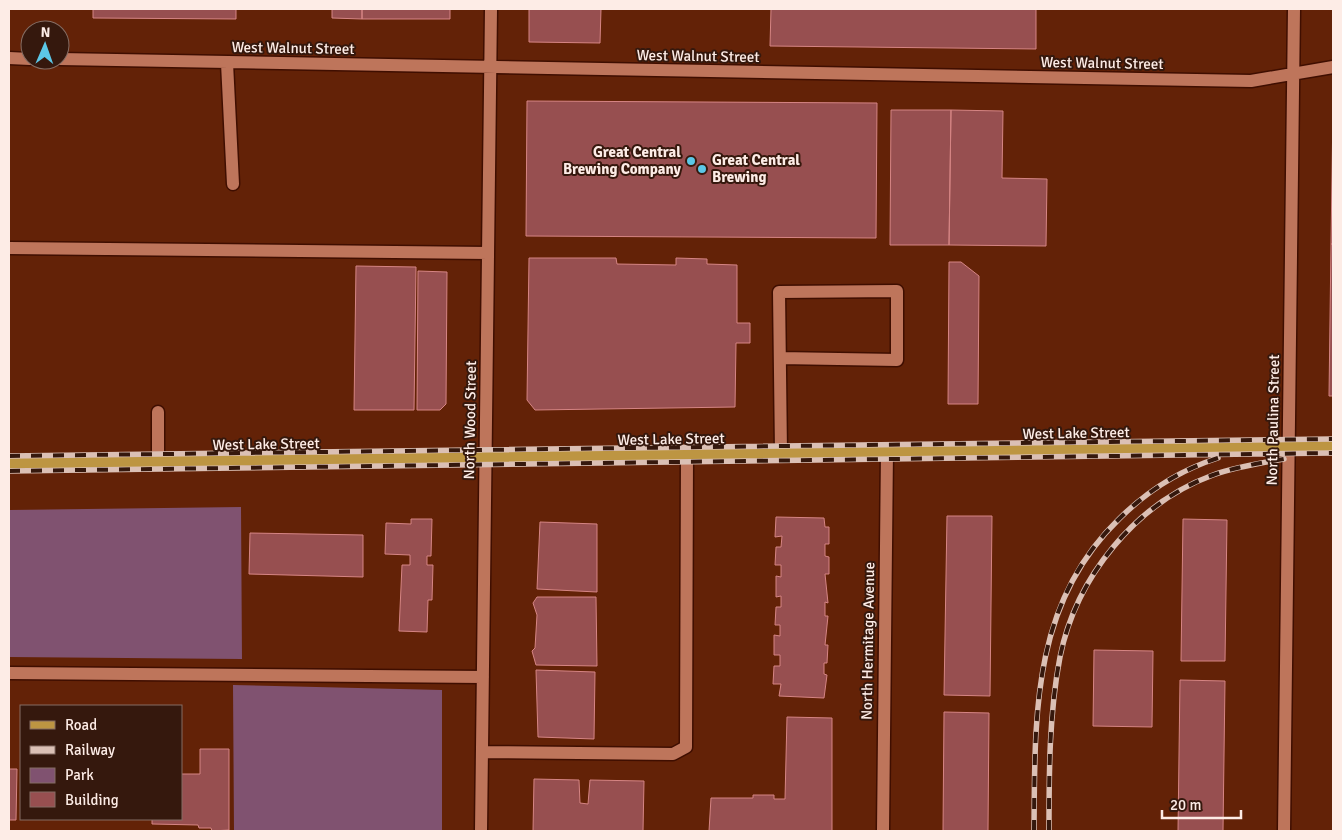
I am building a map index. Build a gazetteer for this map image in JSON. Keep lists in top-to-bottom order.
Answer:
{
  "streets": {
    "main road": ["West Lake Street"],
    "street": [
      "West Walnut Street",
      "North Wood Street",
      "North Paulina Street",
      "North Hermitage Avenue"
    ]
  },
  "crossings": [
    ["West Walnut Street", "North Wood Street"],
    ["West Walnut Street", "North Paulina Street"],
    ["North Wood Street", "West Lake Street"],
    ["North Paulina Street", "West Lake Street"],
    ["West Lake Street", "North Hermitage Avenue"]
  ],
  "places": ["Great Central Brewing Company", "Great Central Brewing"],
  "legend": [
    "Road",
    "Railway",
    "Park",
    "Building"
  ],
  "scale_bar": "20 m",
  "north": "top"
}
